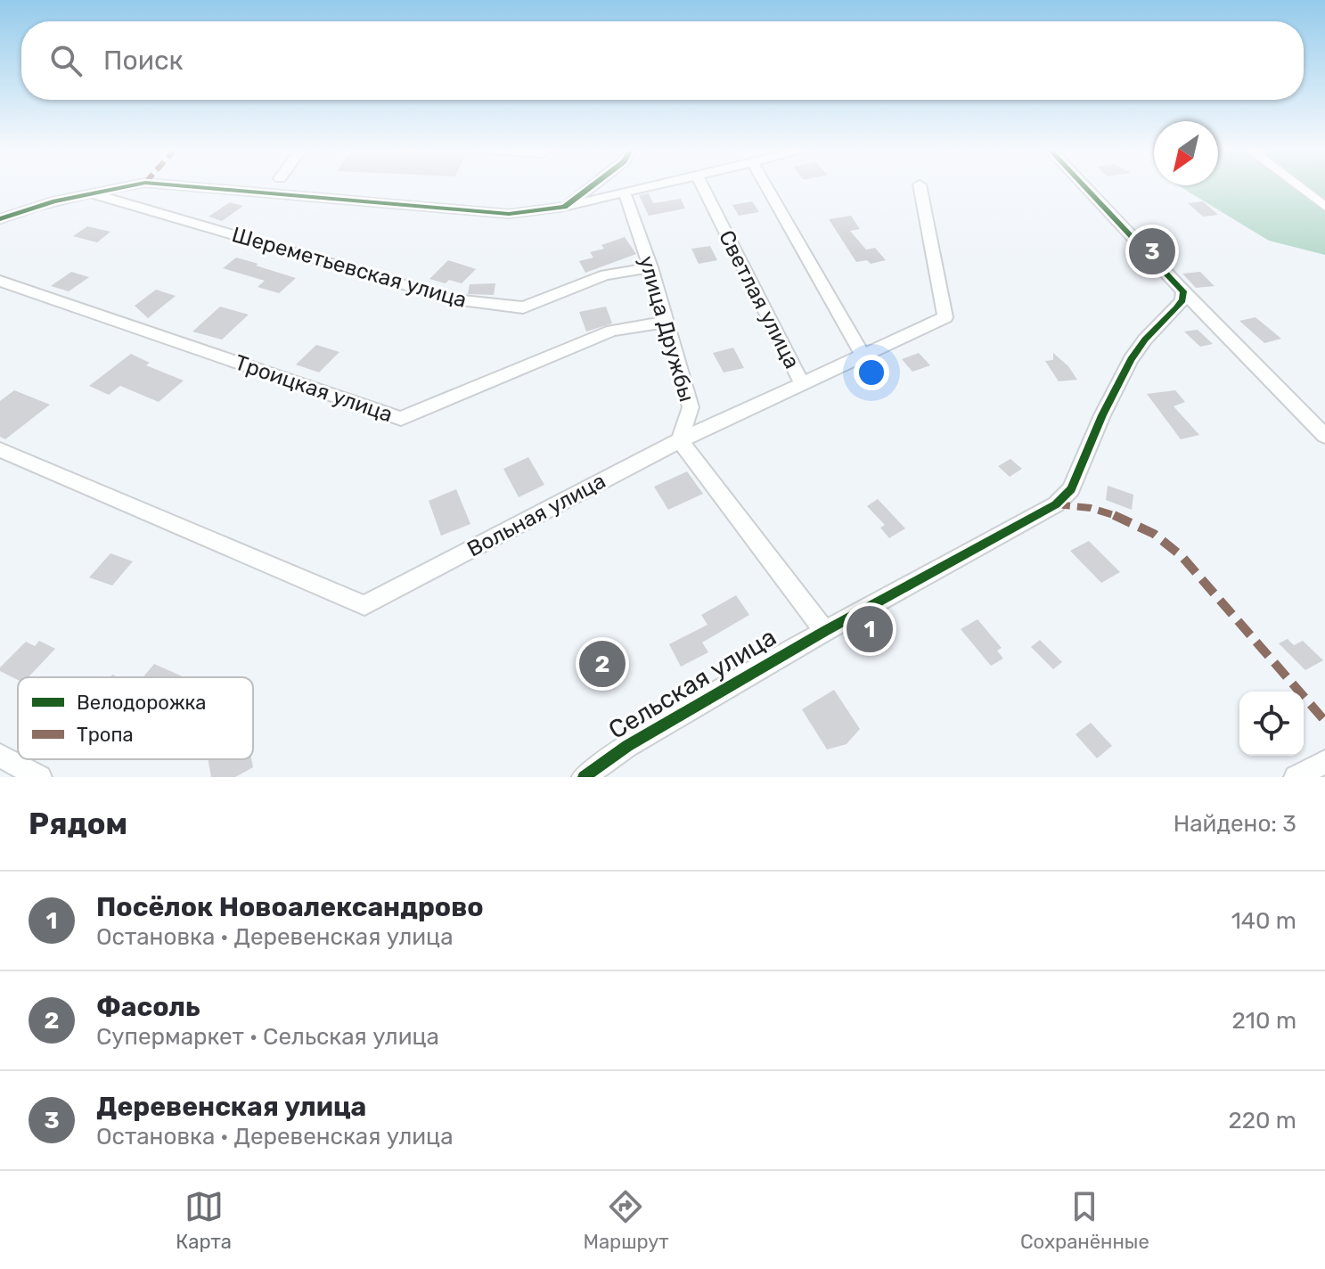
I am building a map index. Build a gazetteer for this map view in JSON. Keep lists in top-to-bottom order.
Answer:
{
  "streets": {
    "street": [
      "Шереметьевская улица",
      "Светлая улица",
      "улица Дружбы",
      "Троицкая улица",
      "Вольная улица",
      "Сельская улица"
    ]
  },
  "crossings": [
    ["Шереметьевская улица", "улица Дружбы"],
    ["Светлая улица", "Вольная улица"],
    ["улица Дружбы", "Троицкая улица"],
    ["улица Дружбы", "Вольная улица"]
  ],
  "legend": ["Велодорожка", "Тропа"],
  "north": "bottom left",
  "page": {
    "search": "Поиск",
    "pins": ["3", "1", "2"],
    "heading": ["Рядом", "Найдено: 3"],
    "list": [
      {
        "mark": "1",
        "name": "Посёлок Новоалександрово",
        "note": "Остановка · Деревенская улица",
        "value": "140 m"
      },
      {
        "mark": "2",
        "name": "Фасоль",
        "note": "Супермаркет · Сельская улица",
        "value": "210 m"
      },
      {
        "mark": "3",
        "name": "Деревенская улица",
        "note": "Остановка · Деревенская улица",
        "value": "220 m"
      }
    ],
    "nav": ["Карта", "Маршрут", "Сохранённые"]
  }
}
